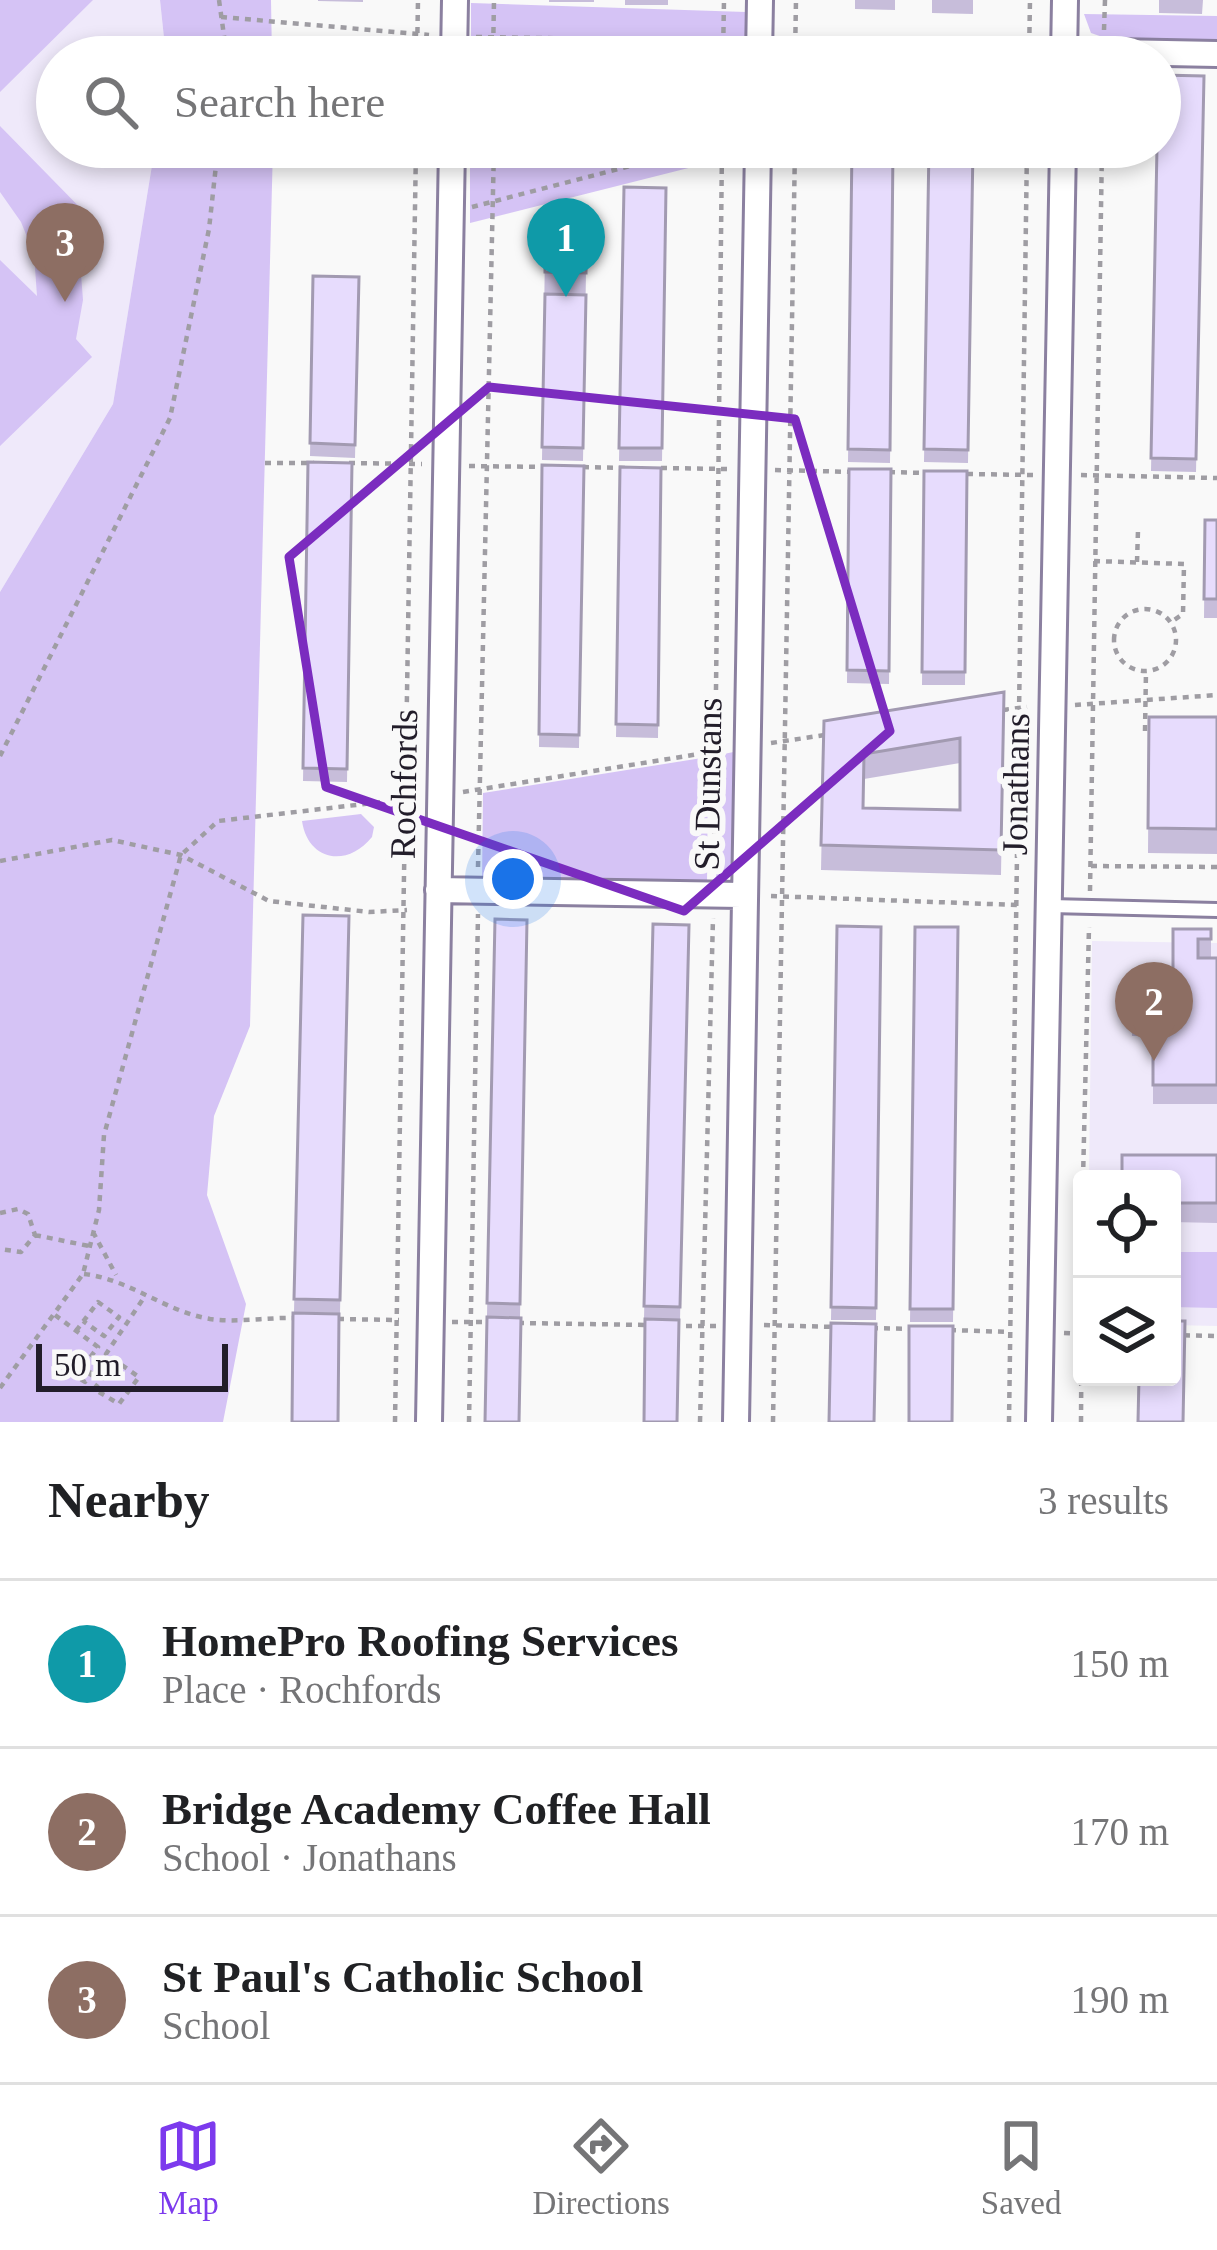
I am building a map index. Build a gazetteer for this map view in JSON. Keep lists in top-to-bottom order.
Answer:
{
  "streets": {
    "street": ["Rochfords", "St Dunstans", "Jonathans"]
  },
  "scale_bar": "50 m",
  "page": {
    "search": "Search here",
    "pins": ["1", "3", "2"],
    "scale": "50 m",
    "heading": ["Nearby", "3 results"],
    "list": [
      {
        "mark": "1",
        "name": "HomePro Roofing Services",
        "note": "Place · Rochfords",
        "value": "150 m"
      },
      {
        "mark": "2",
        "name": "Bridge Academy Coffee Hall",
        "note": "School · Jonathans",
        "value": "170 m"
      },
      {
        "mark": "3",
        "name": "St Paul's Catholic School",
        "note": "School",
        "value": "190 m"
      }
    ],
    "nav": ["Map", "Directions", "Saved"]
  }
}
